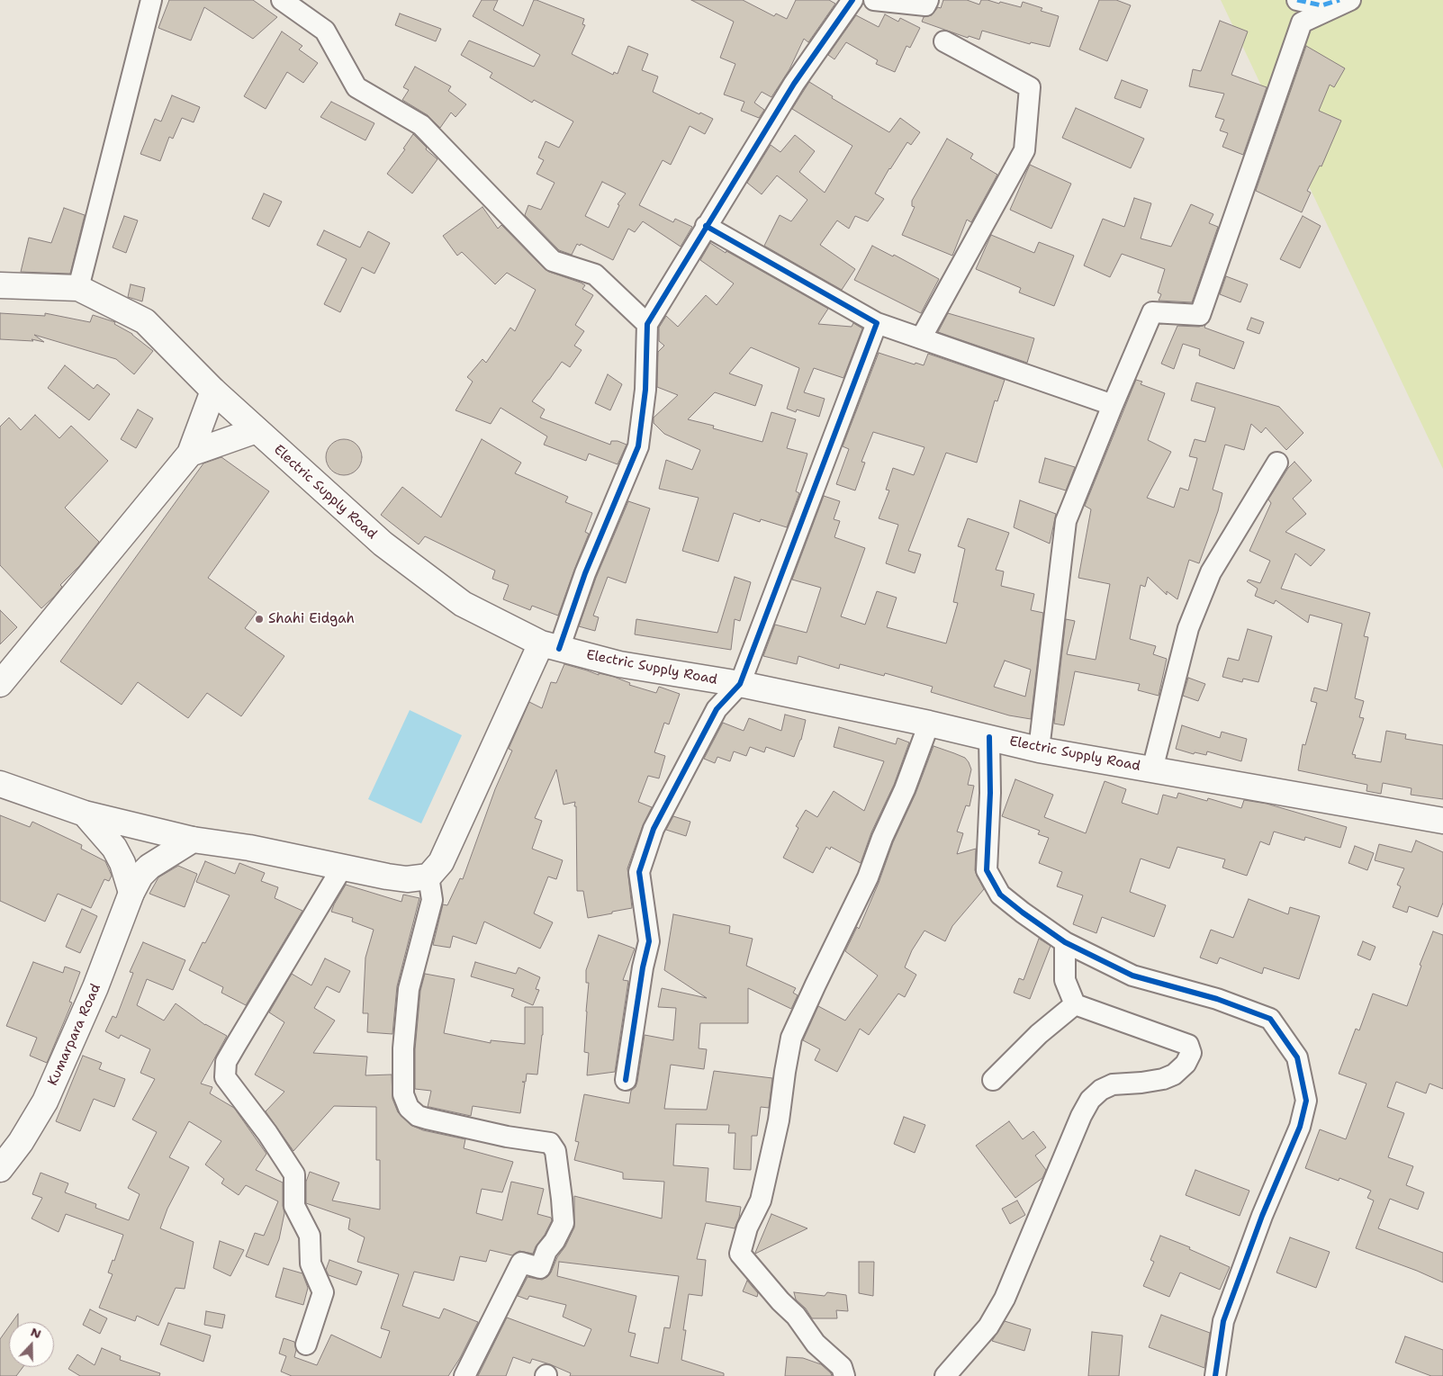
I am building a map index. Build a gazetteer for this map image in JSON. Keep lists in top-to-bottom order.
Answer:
{
  "streets": {
    "main road": ["Electric Supply Road", "Kumarpara Road"]
  },
  "places": ["Shahi Eidgah"],
  "north": "top"
}
